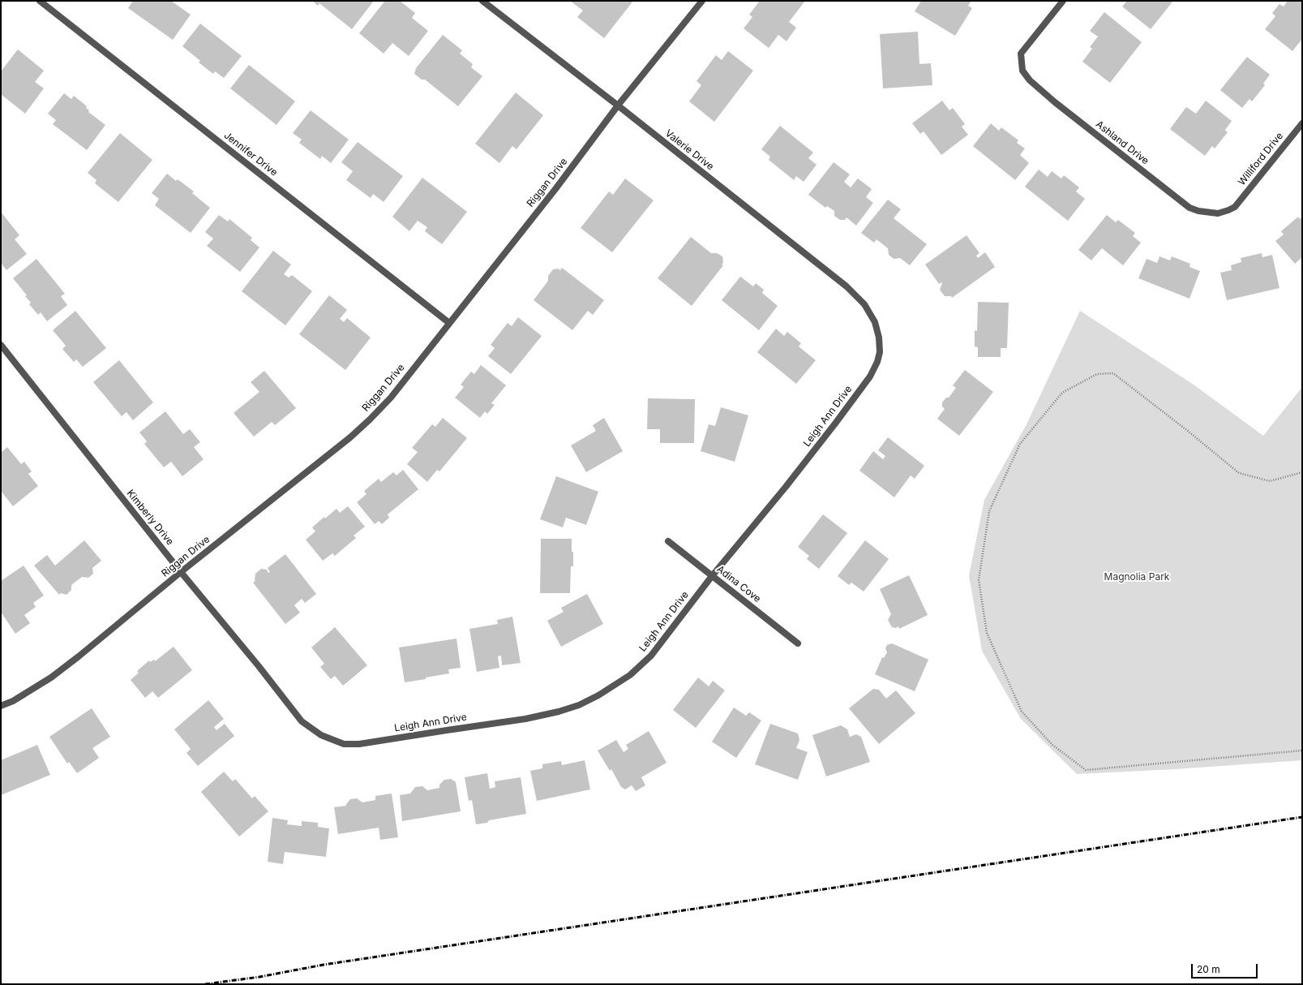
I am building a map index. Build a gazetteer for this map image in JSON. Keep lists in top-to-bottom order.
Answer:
{
  "streets": {
    "street": [
      "Ashland Drive",
      "Valerie Drive",
      "Jennifer Drive",
      "Williford Drive",
      "Riggan Drive",
      "Leigh Ann Drive",
      "Kimberly Drive",
      "Adina Cove"
    ]
  },
  "crossings": [
    ["Ashland Drive", "Williford Drive"],
    ["Valerie Drive", "Riggan Drive"],
    ["Valerie Drive", "Leigh Ann Drive"],
    ["Jennifer Drive", "Riggan Drive"],
    ["Riggan Drive", "Kimberly Drive"],
    ["Leigh Ann Drive", "Kimberly Drive"],
    ["Leigh Ann Drive", "Adina Cove"]
  ],
  "parks": ["Magnolia Park"],
  "scale_bar": "20 m"
}
